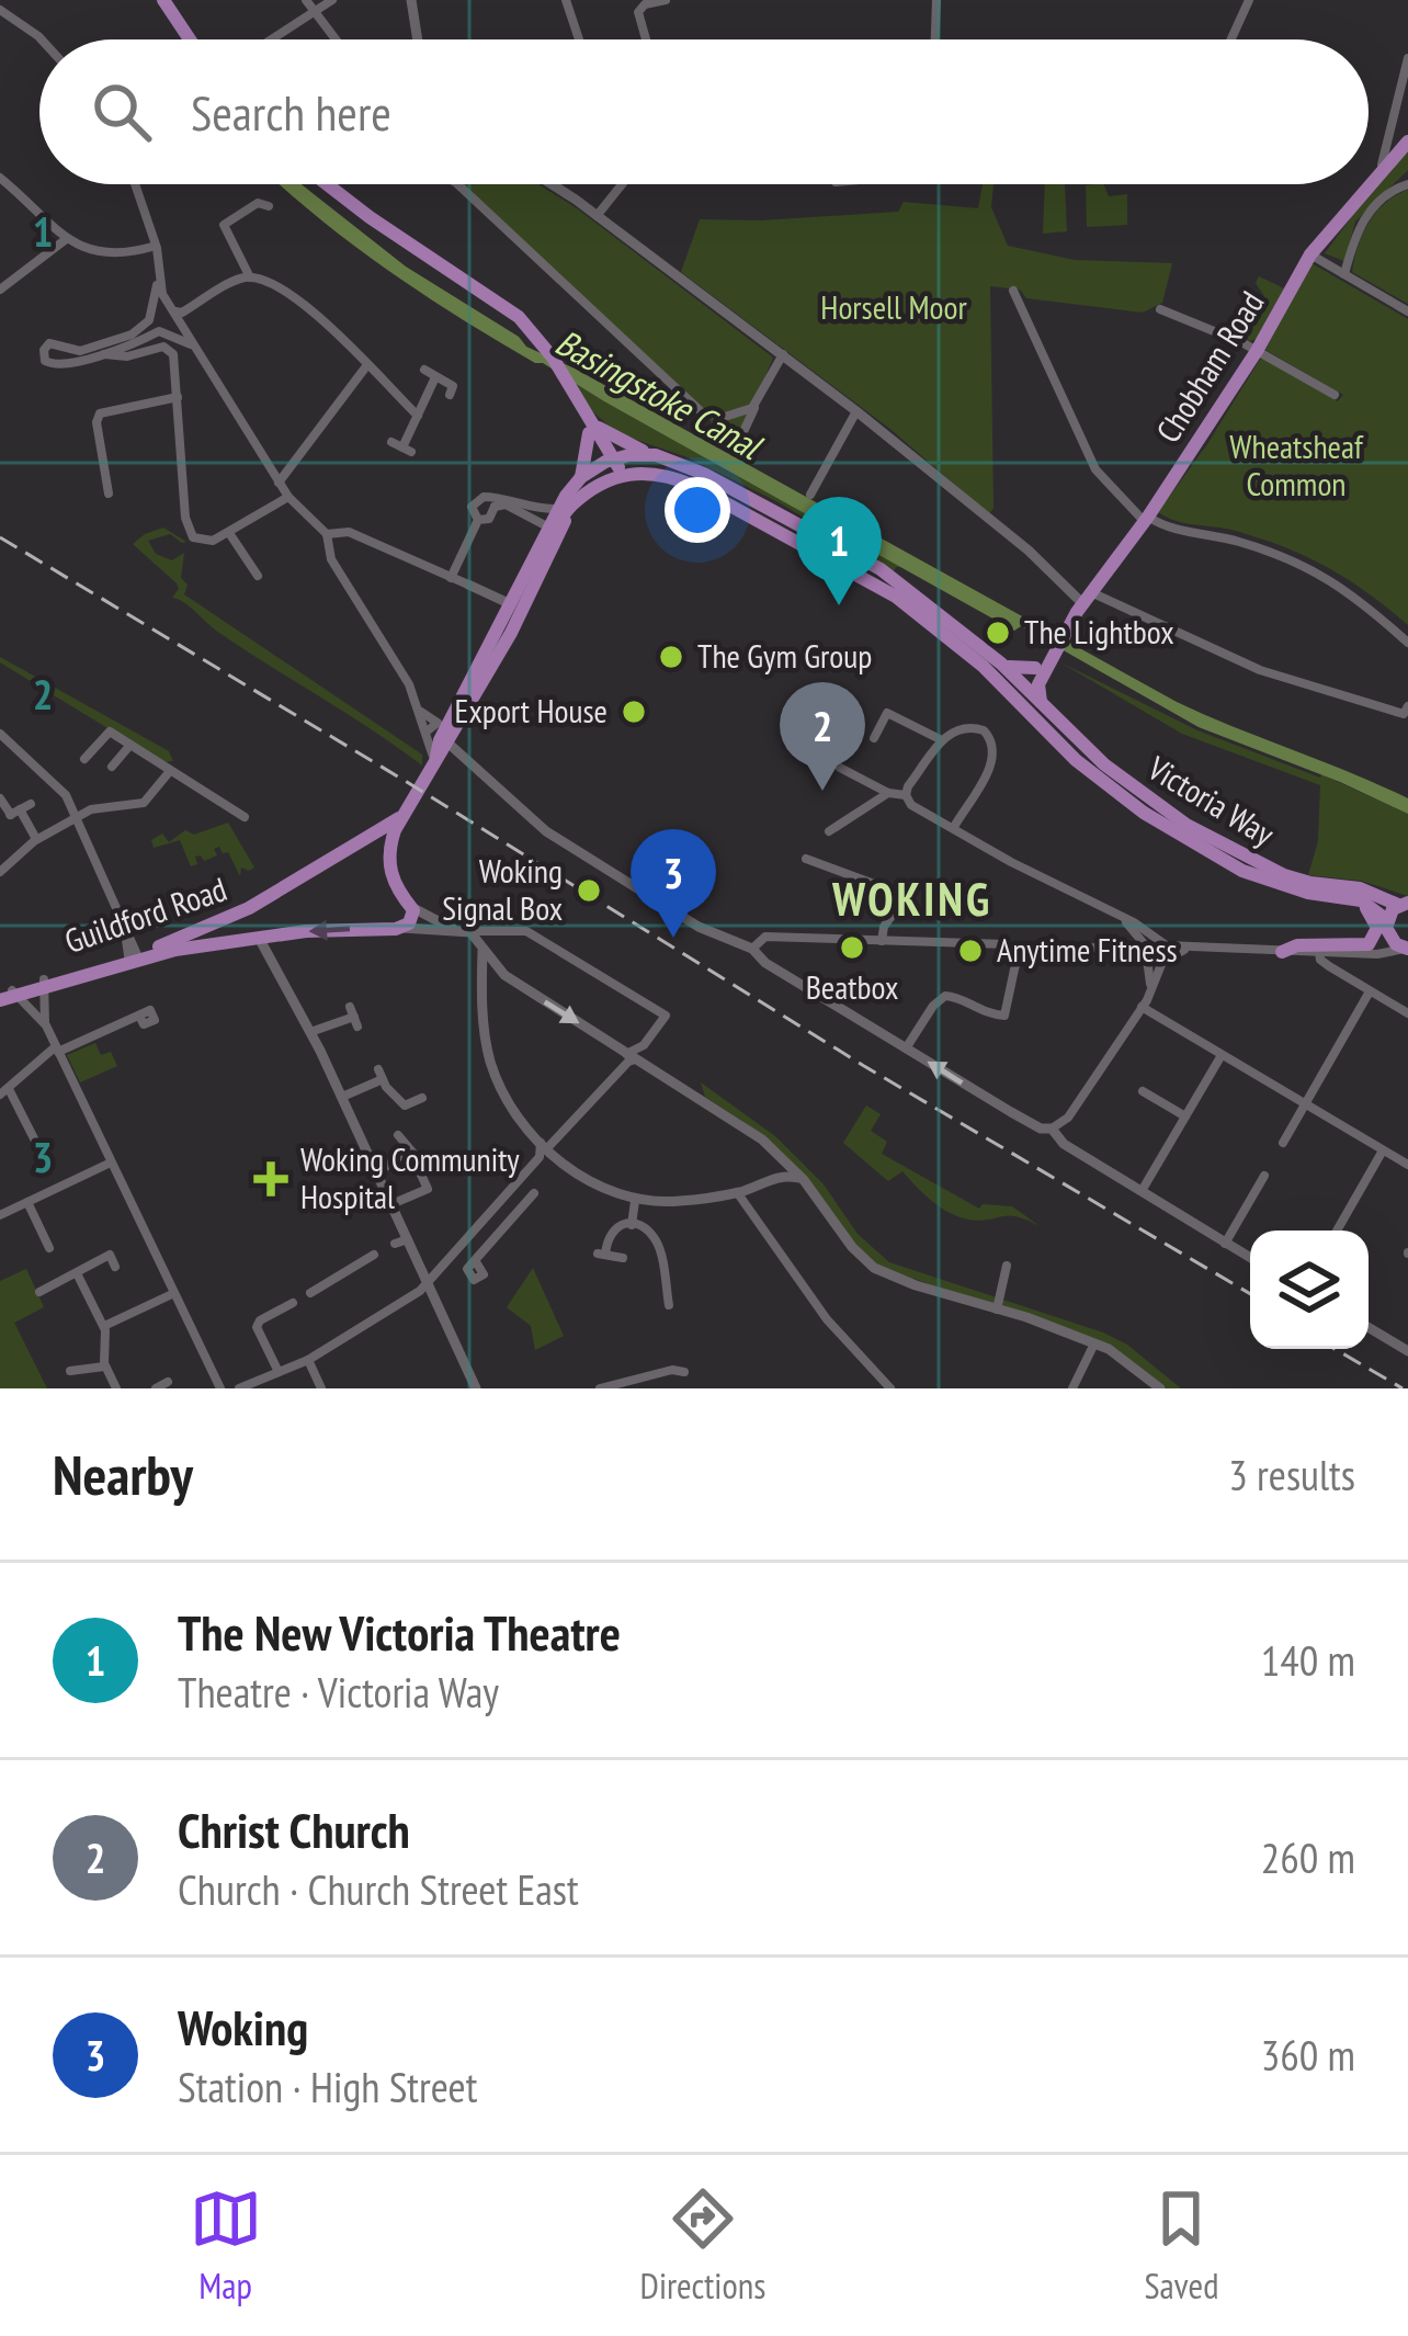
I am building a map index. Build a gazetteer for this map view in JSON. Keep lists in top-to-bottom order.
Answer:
{
  "streets": {
    "main road": ["Chobham Road", "Victoria Way", "Guildford Road"]
  },
  "crossings": [
    ["Chobham Road", "Victoria Way"],
    ["Victoria Way", "Guildford Road"]
  ],
  "districts": ["WOKING"],
  "water": ["Basingstoke Canal"],
  "parks": ["Horsell Moor", "Wheatsheaf Common"],
  "places": {
    "other": [
      "The Lightbox",
      "The Gym Group",
      "Export House",
      "Woking Signal Box",
      "Beatbox",
      "Anytime Fitness"
    ],
    "health": ["Woking Community Hospital"]
  },
  "page": {
    "search": "Search here",
    "pins": ["1", "2", "3"],
    "heading": ["Nearby", "3 results"],
    "list": [
      {
        "mark": "1",
        "name": "The New Victoria Theatre",
        "note": "Theatre · Victoria Way",
        "value": "140 m"
      },
      {
        "mark": "2",
        "name": "Christ Church",
        "note": "Church · Church Street East",
        "value": "260 m"
      },
      {
        "mark": "3",
        "name": "Woking",
        "note": "Station · High Street",
        "value": "360 m"
      }
    ],
    "nav": ["Map", "Directions", "Saved"]
  },
  "grid": {
    "rows": ["1", "2", "3"]
  }
}
